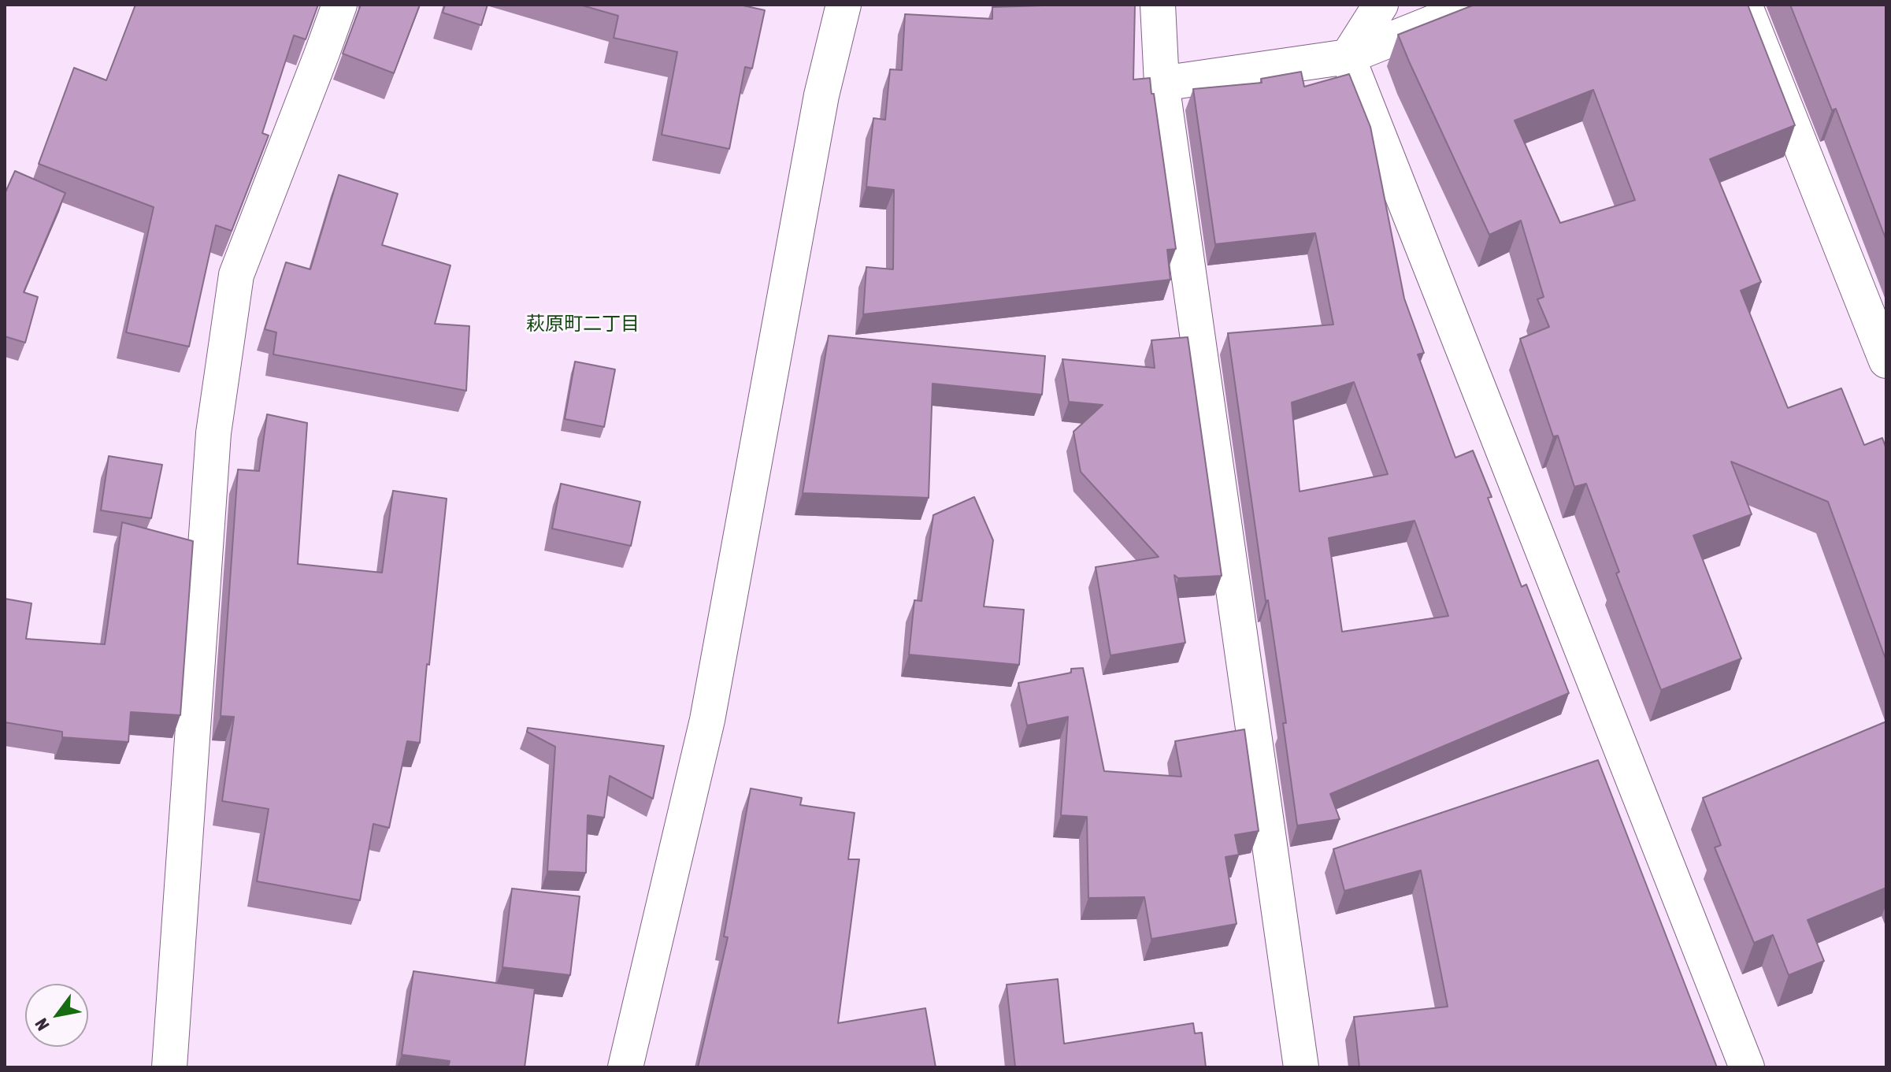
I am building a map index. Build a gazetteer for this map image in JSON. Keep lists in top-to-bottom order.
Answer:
{
  "districts": ["萩原町二丁目"],
  "north": "bottom left"
}
